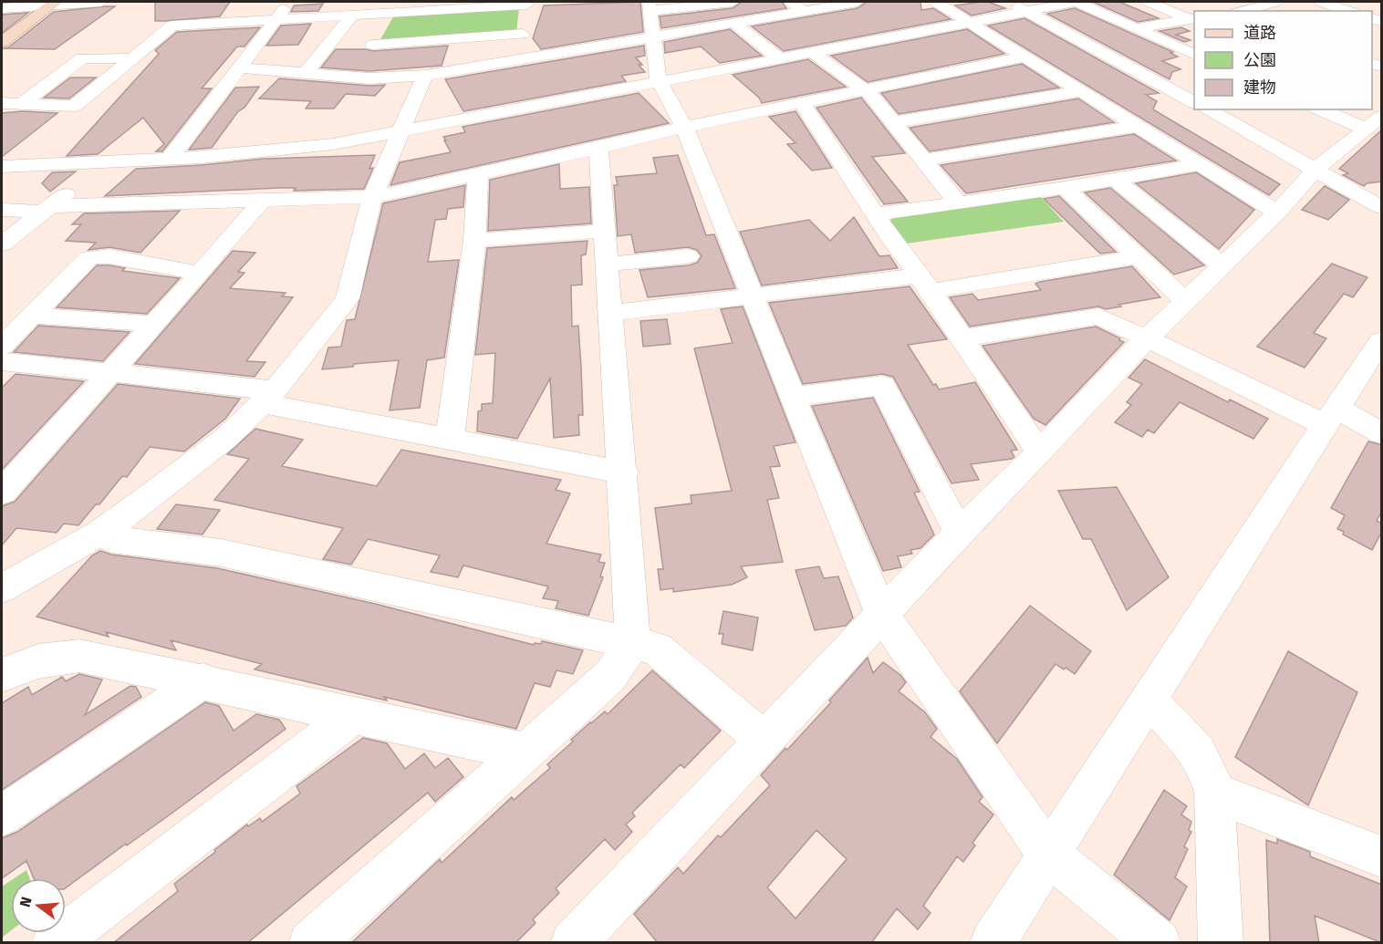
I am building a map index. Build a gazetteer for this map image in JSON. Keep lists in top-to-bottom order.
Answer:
{
  "legend": ["道路", "公園", "建物"],
  "north": "left"
}
